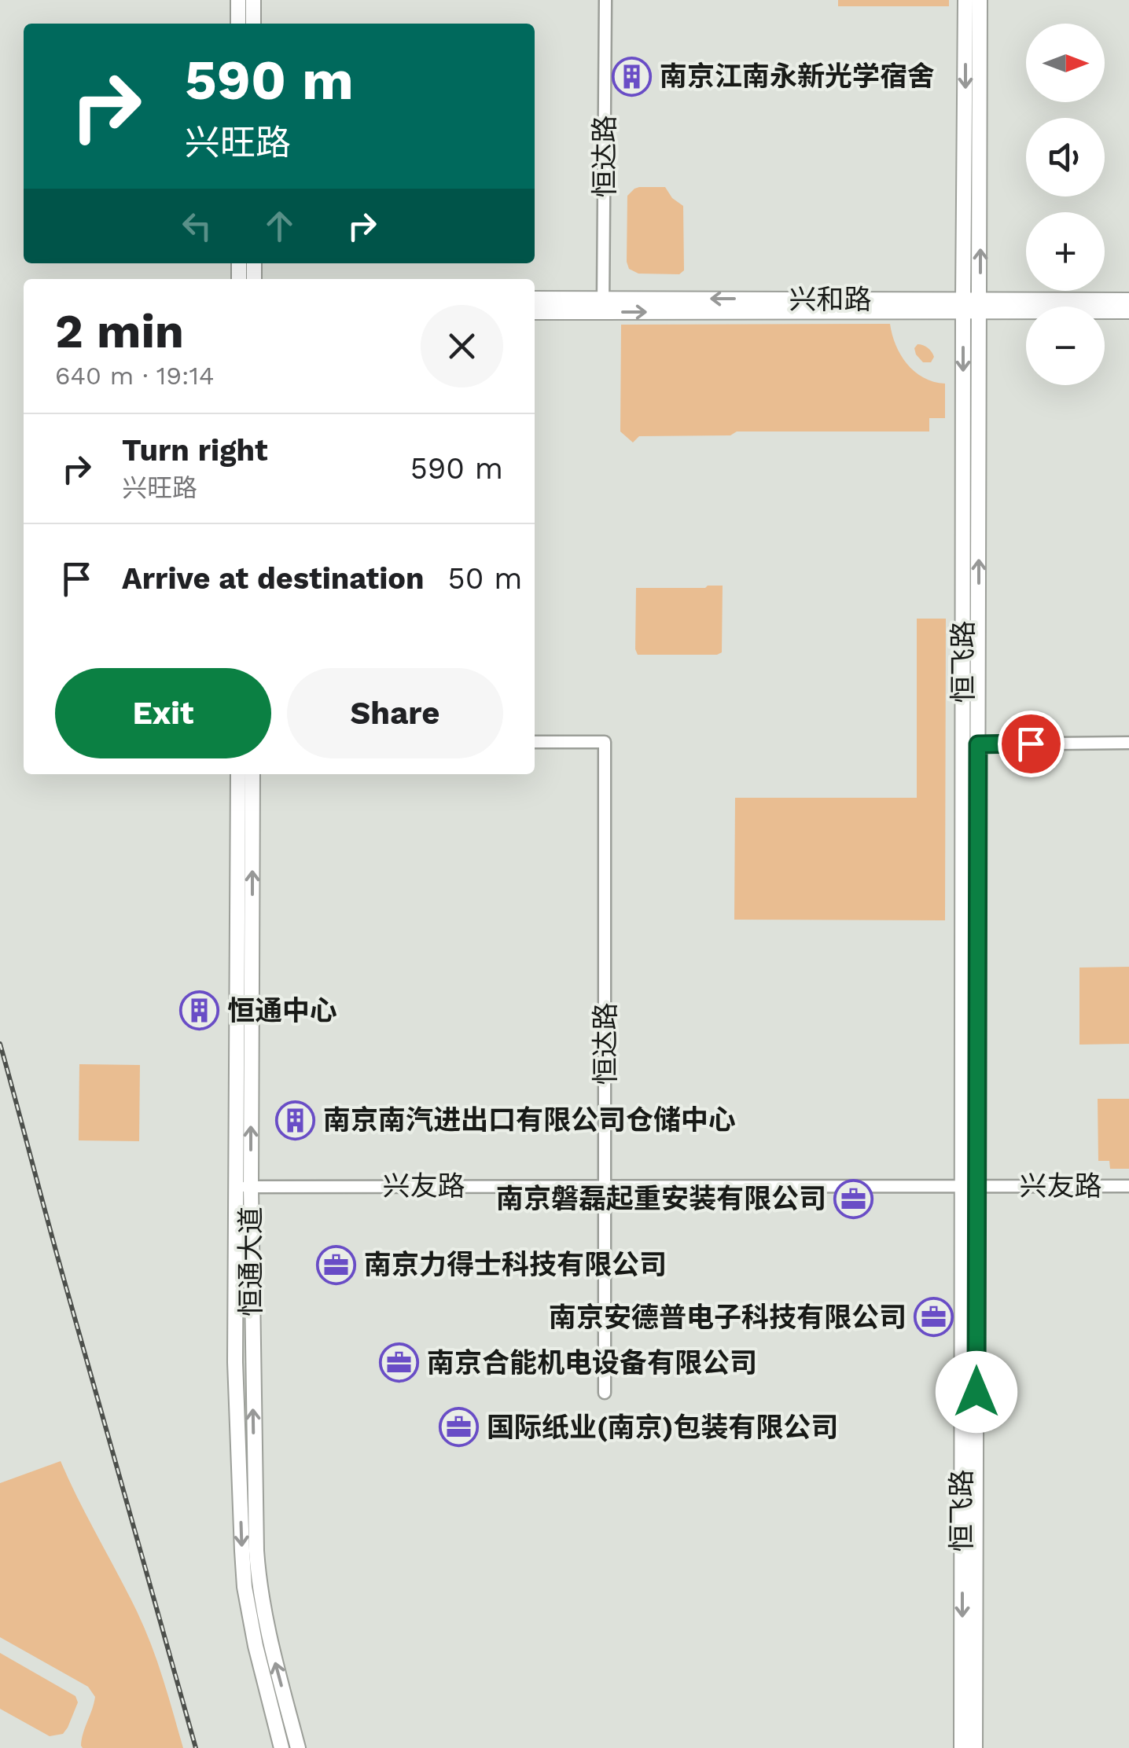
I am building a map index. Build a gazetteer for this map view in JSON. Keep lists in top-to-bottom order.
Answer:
{
  "streets": {
    "main road": ["兴和路", "恒飞路", "恒通大道"],
    "street": ["恒达路", "兴友路"]
  },
  "crossings": [
    ["恒达路", "兴和路"],
    ["恒达路", "兴友路"],
    ["兴和路", "恒飞路"],
    ["恒飞路", "兴友路"],
    ["兴友路", "恒通大道"]
  ],
  "places": {
    "building": ["南京江南永新光学宿舍", "恒通中心", "南京南汽进出口有限公司仓储中心"],
    "office": [
      "南京磐磊起重安装有限公司",
      "南京力得士科技有限公司",
      "南京安德普电子科技有限公司",
      "南京合能机电设备有限公司",
      "国际纸业(南京)包装有限公司"
    ]
  },
  "north": "right",
  "page": {
    "map_buttons": ["+", "−"],
    "turn": ["590 m", "兴旺路"],
    "heading": ["2 min", "640 m · 19:14"],
    "list": [
      {
        "name": "Turn right",
        "note": "兴旺路",
        "value": "590 m"
      },
      {
        "name": "Arrive at destination",
        "value": "50 m"
      }
    ],
    "buttons": ["Exit", "Share"]
  }
}
